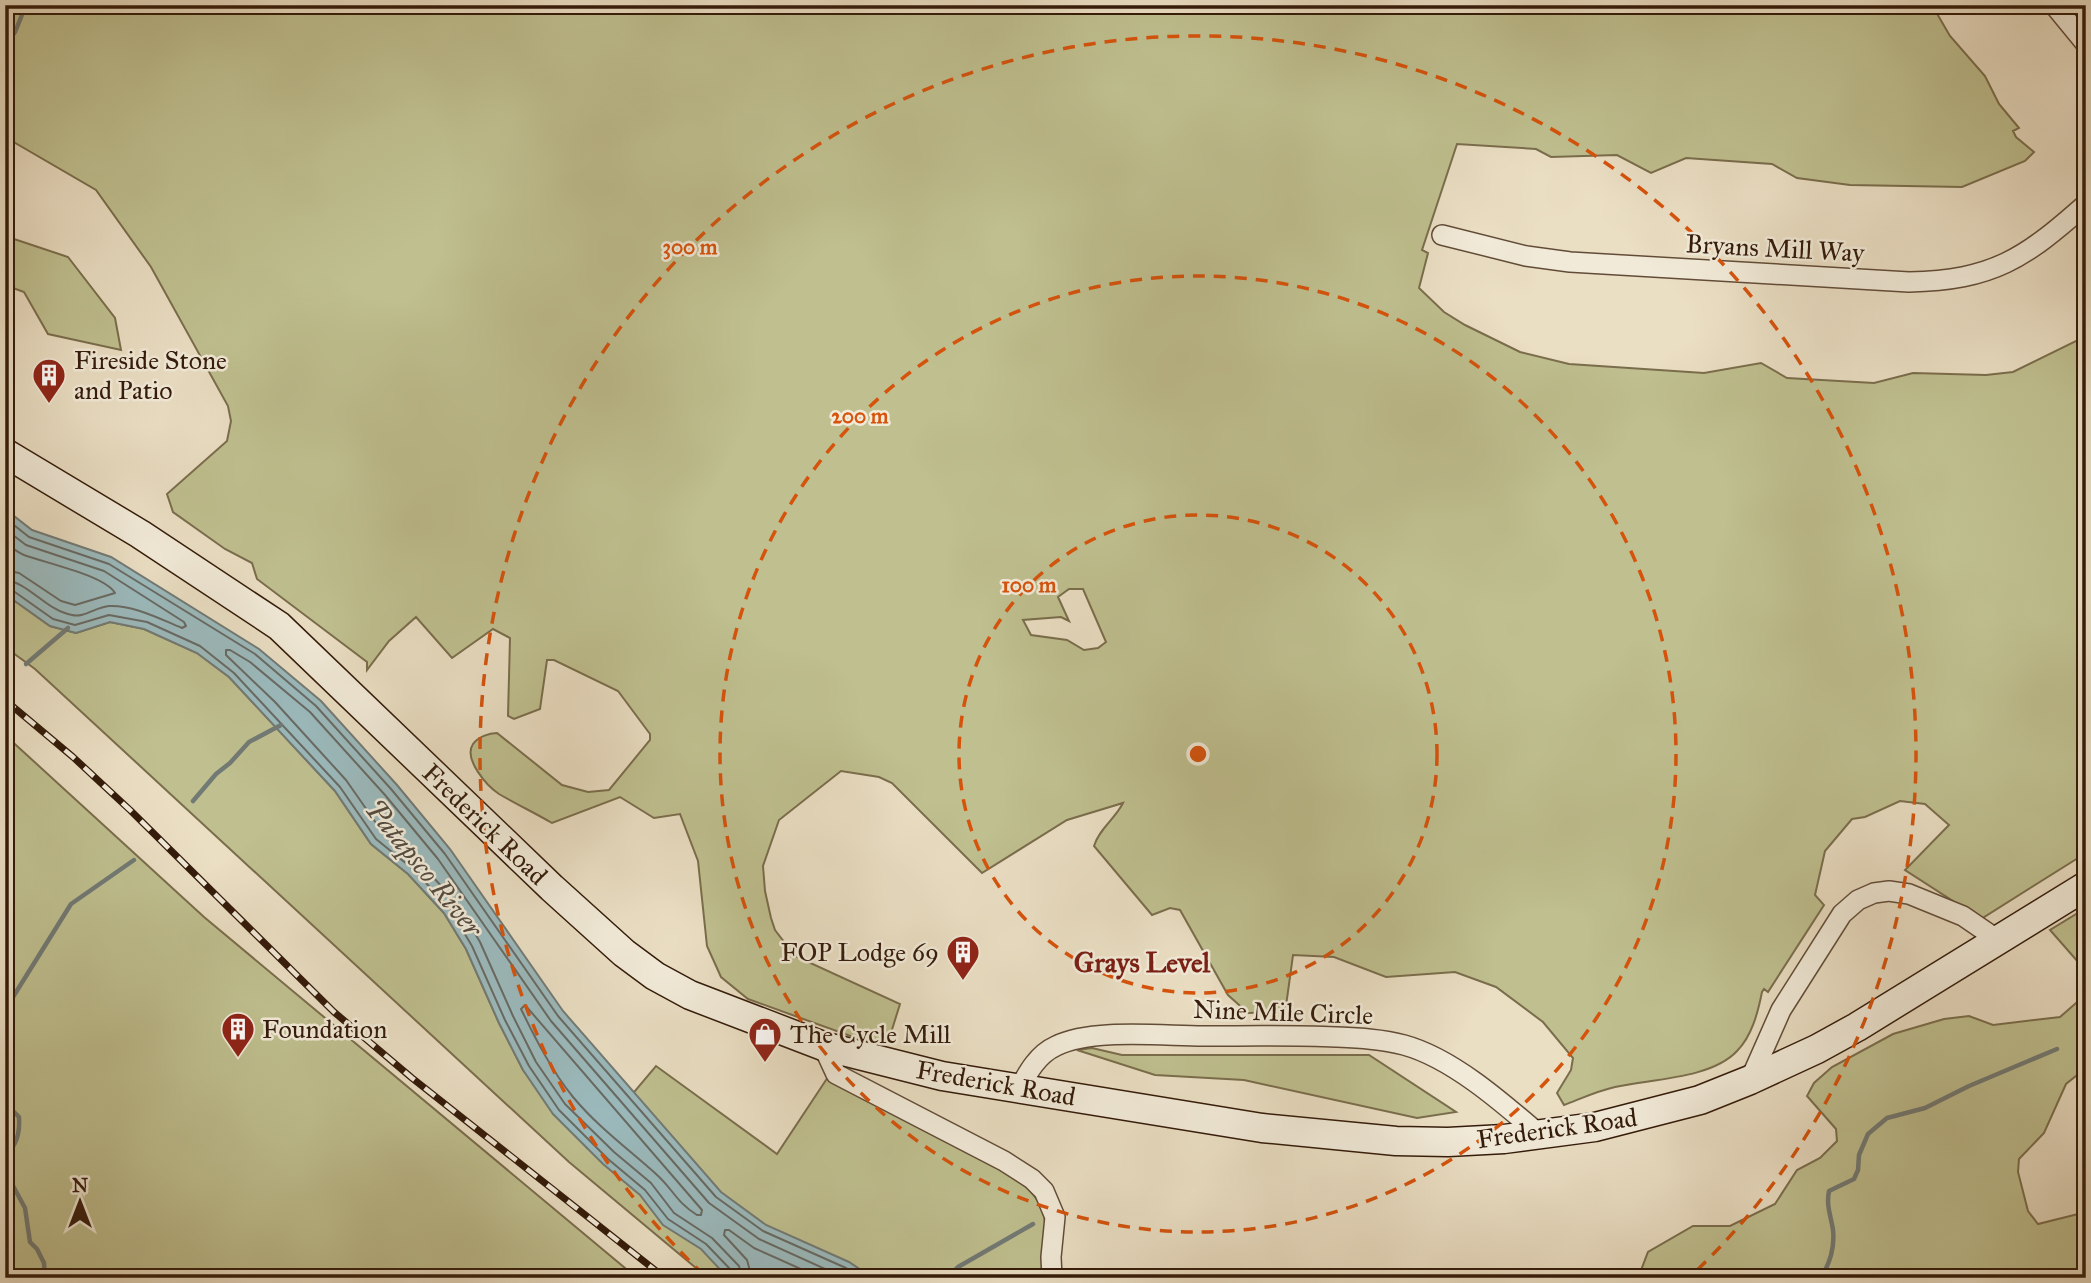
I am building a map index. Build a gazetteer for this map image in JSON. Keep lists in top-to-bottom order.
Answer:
{
  "streets": {
    "main road": ["Frederick Road"],
    "street": ["Bryans Mill Way", "Nine Mile Circle"]
  },
  "crossings": [
    ["Frederick Road", "Nine Mile Circle"]
  ],
  "districts": ["Grays Level"],
  "water": ["Patapsco River"],
  "places": {
    "building": ["Fireside Stone and Patio", "FOP Lodge 69", "Foundation"],
    "shop": ["The Cycle Mill"]
  },
  "north": "top",
  "rings": ["300 m", "200 m", "100 m"]
}
